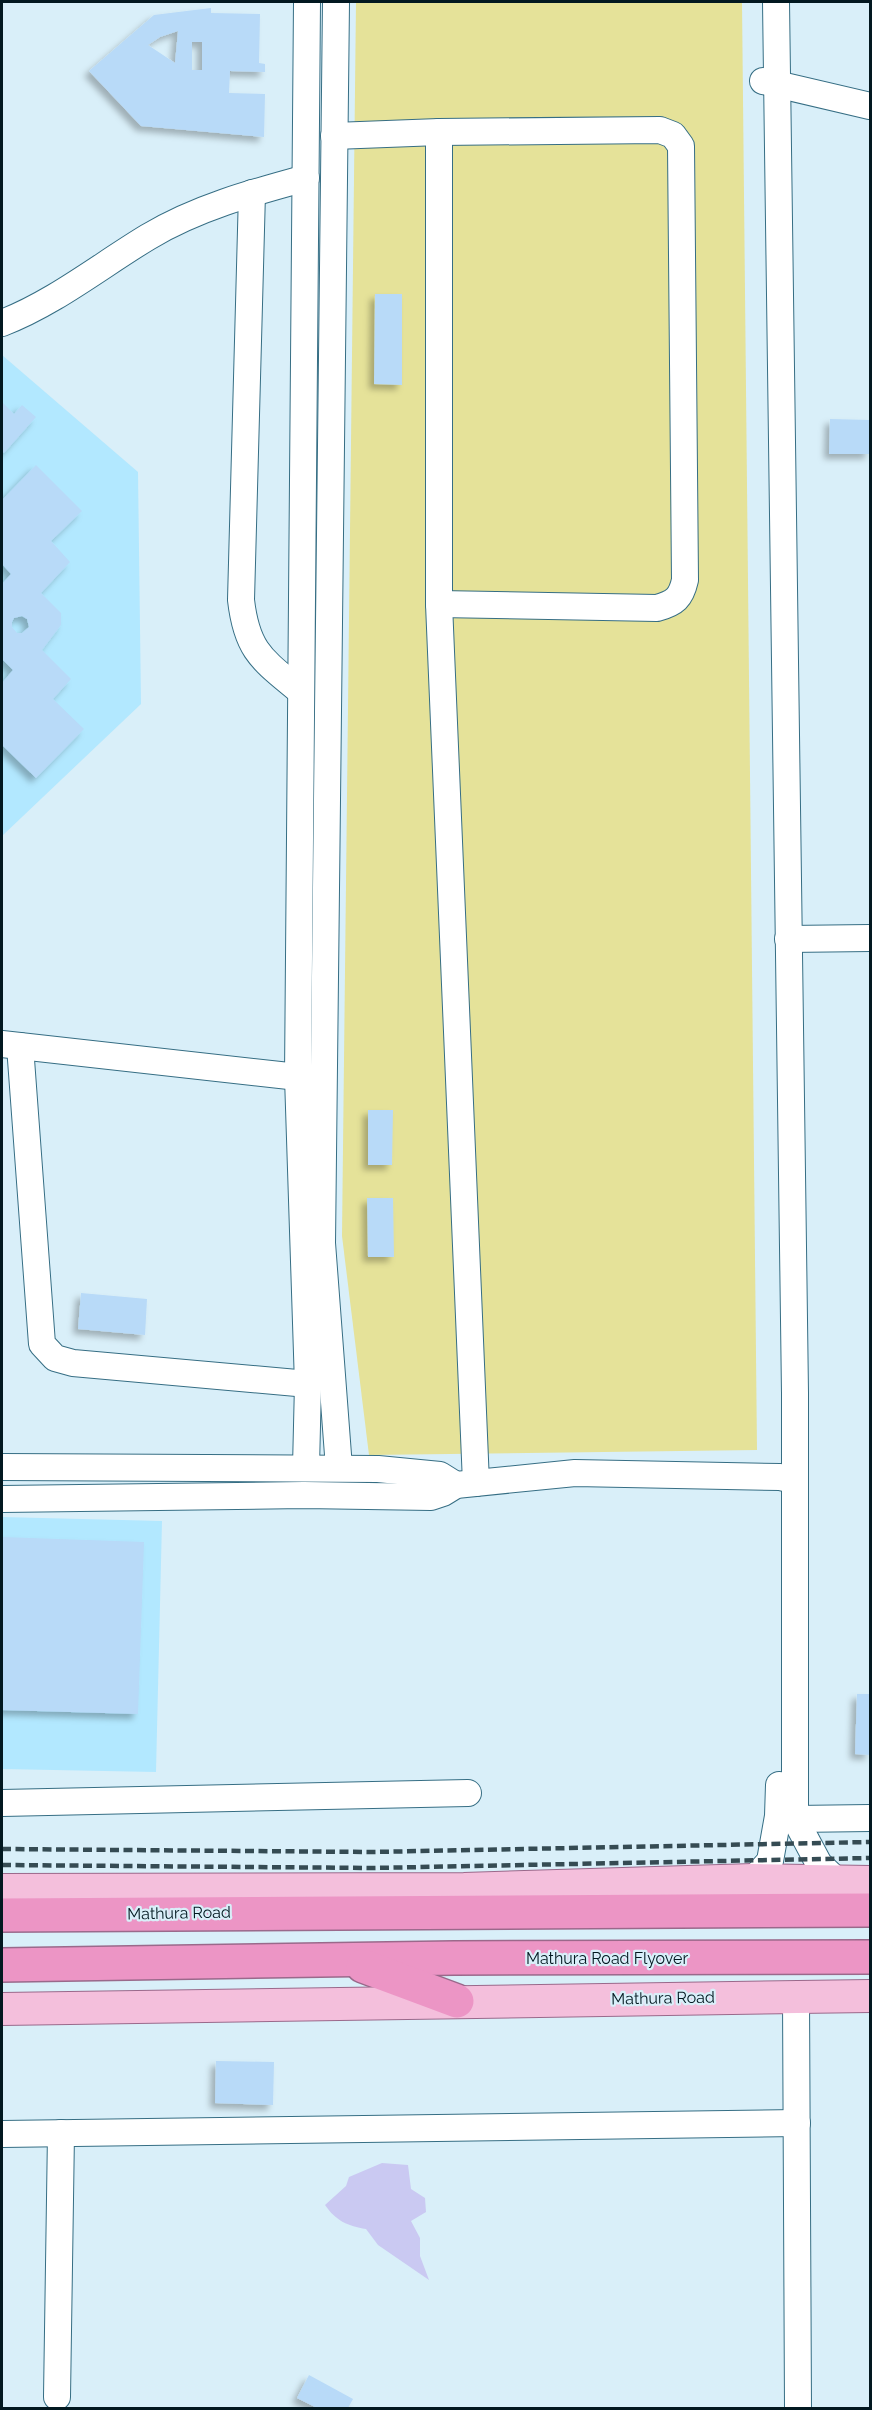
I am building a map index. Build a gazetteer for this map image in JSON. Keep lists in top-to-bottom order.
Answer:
{
  "streets": {
    "highway": ["Mathura Road", "Mathura Road Flyover"]
  }
}
